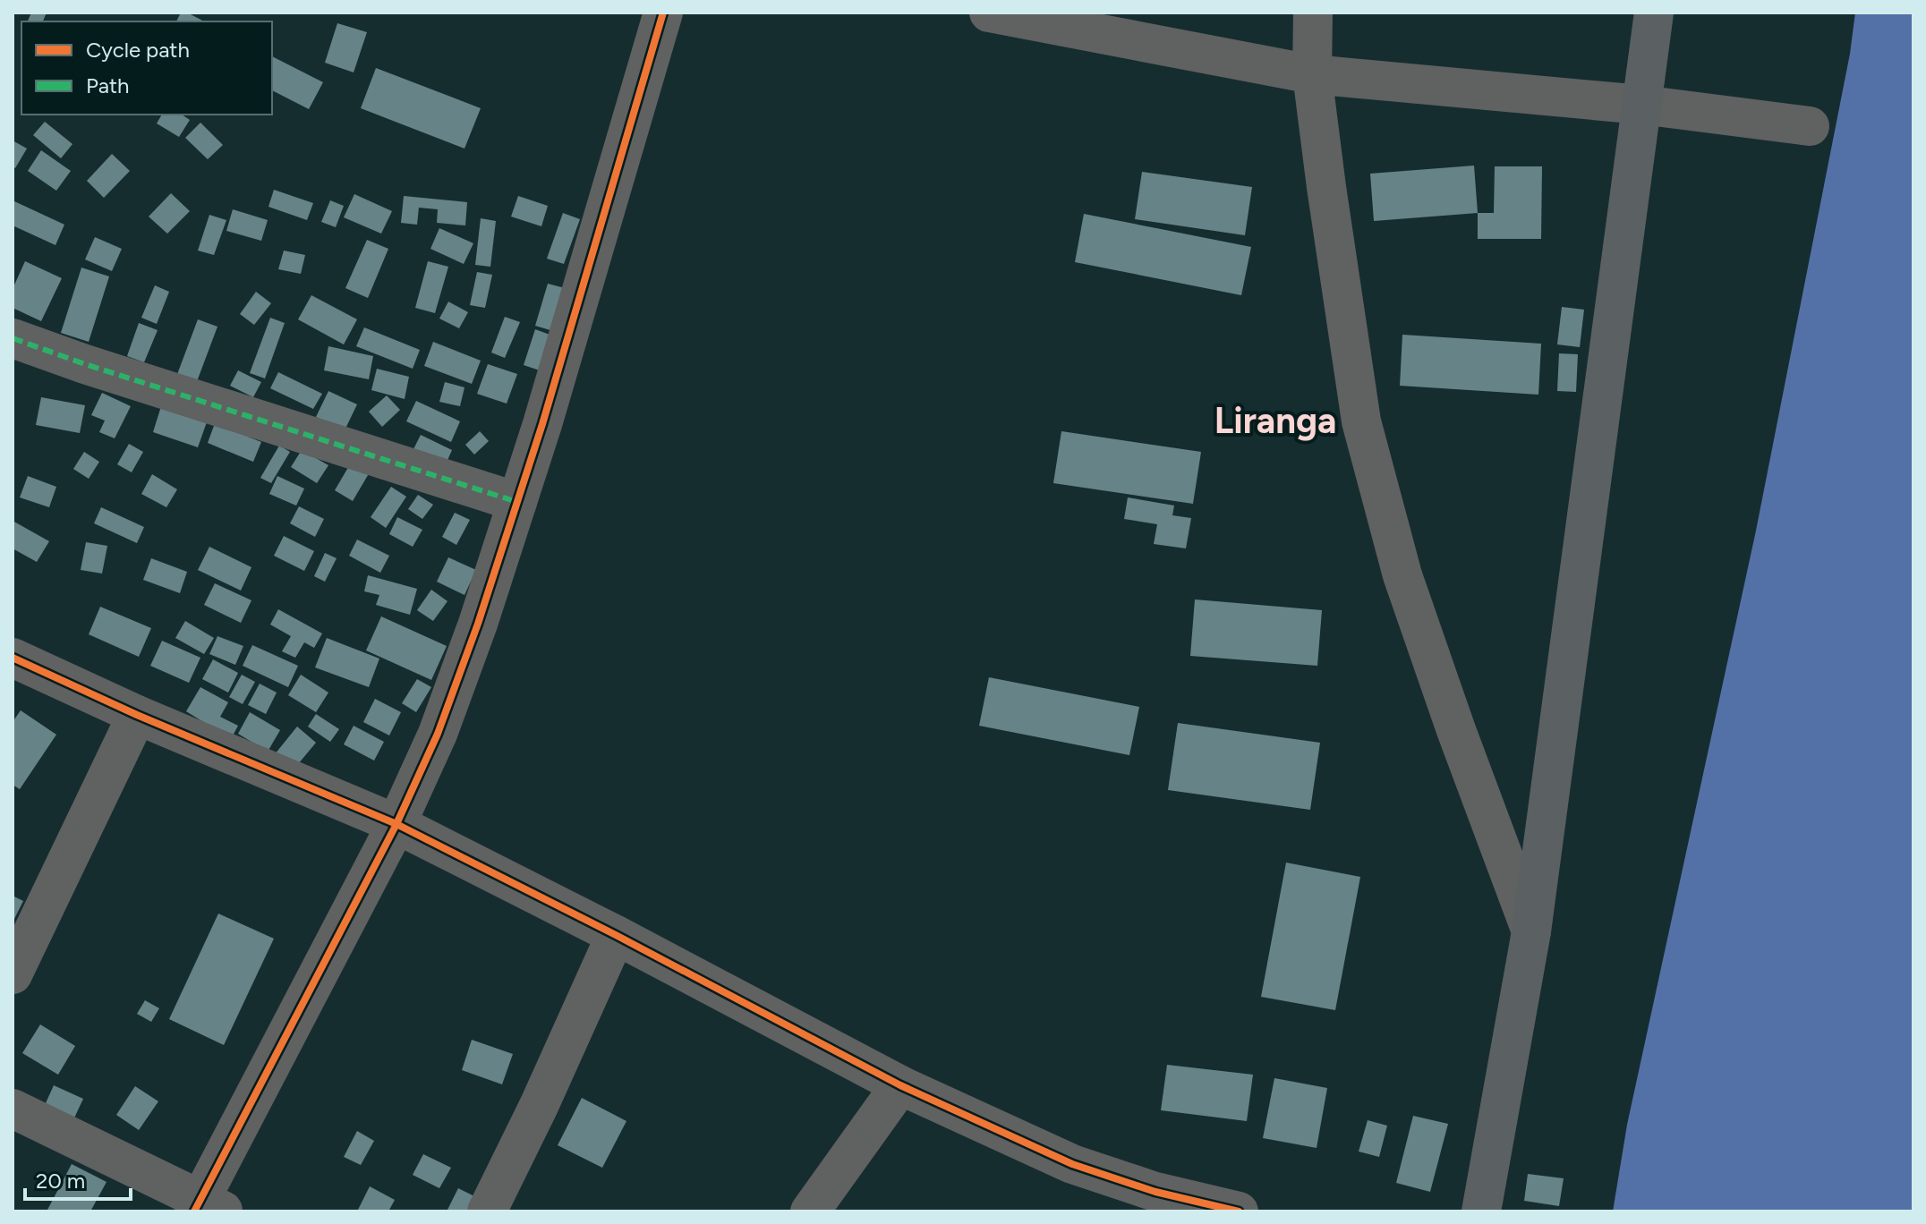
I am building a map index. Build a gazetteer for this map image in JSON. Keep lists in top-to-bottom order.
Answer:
{
  "districts": ["Liranga"],
  "legend": ["Cycle path", "Path"],
  "scale_bar": "20 m"
}
